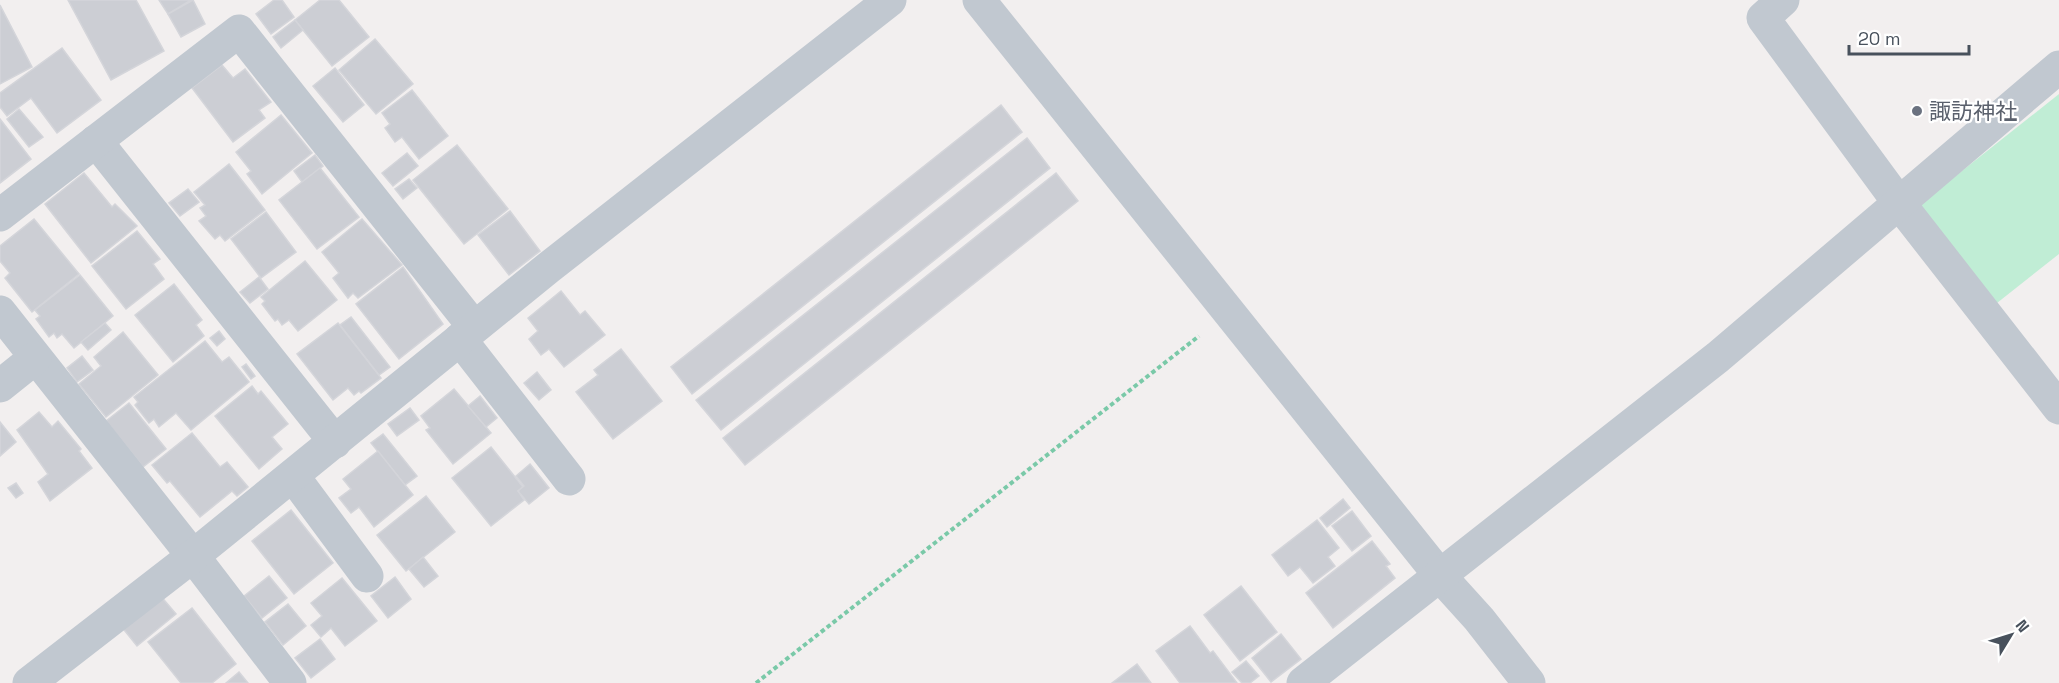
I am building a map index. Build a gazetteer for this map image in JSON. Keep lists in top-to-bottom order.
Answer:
{
  "places": ["諏訪神社"],
  "scale_bar": "20 m",
  "north": "top right"
}
